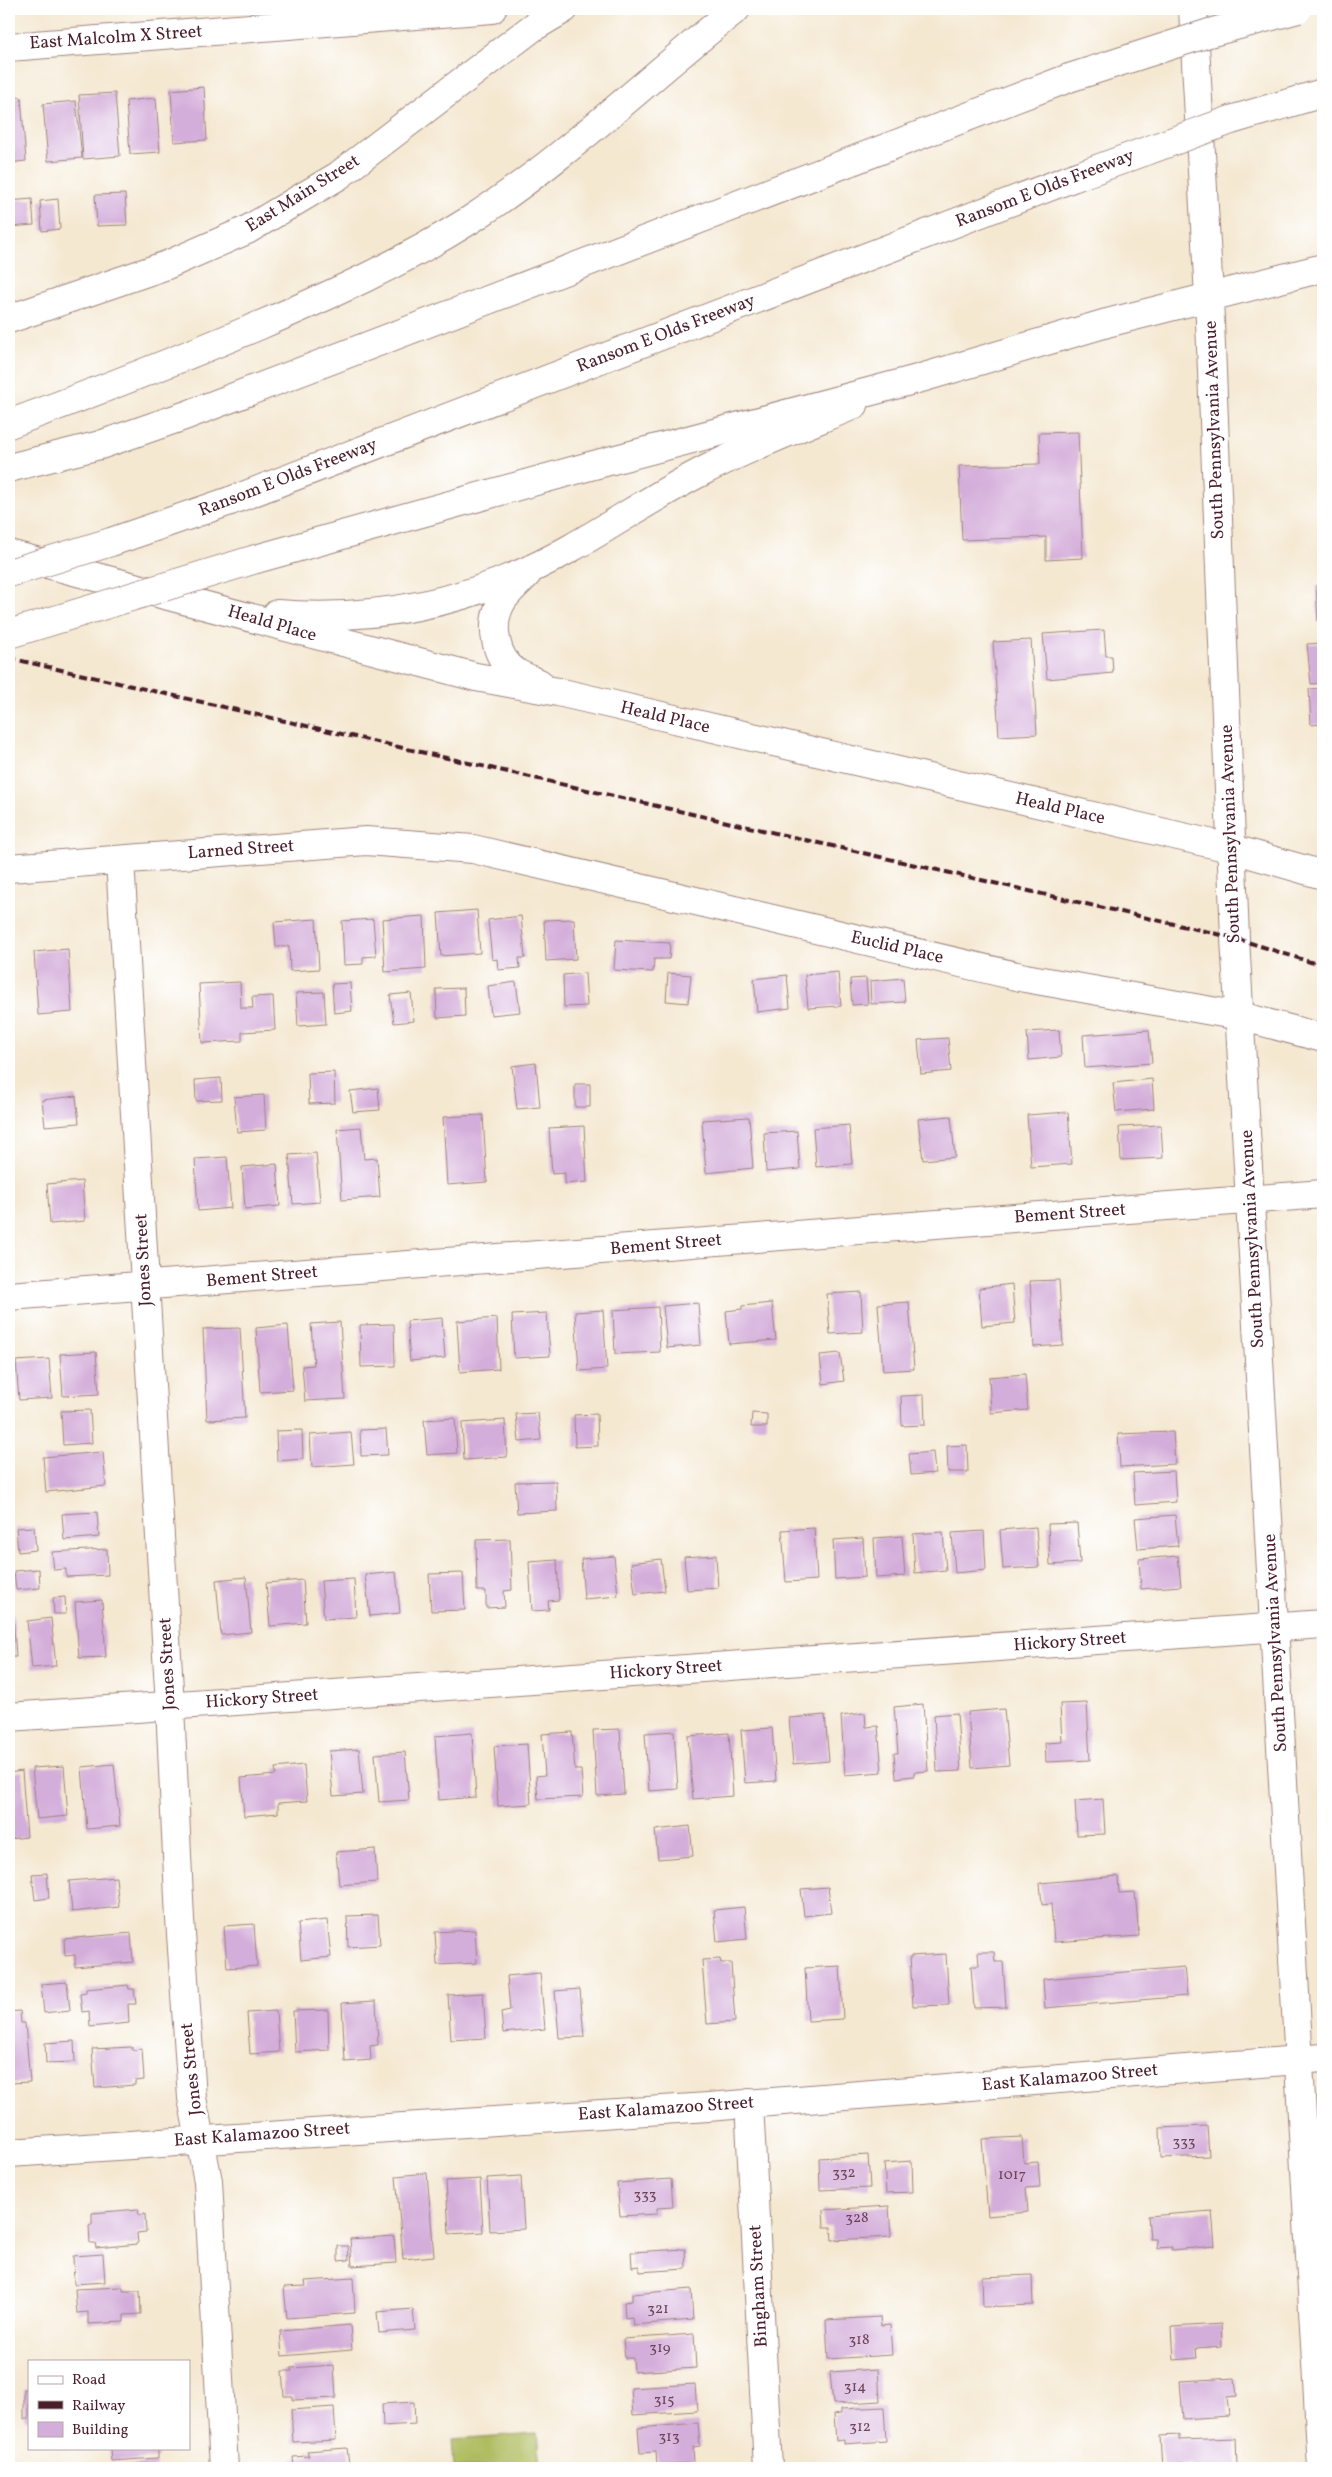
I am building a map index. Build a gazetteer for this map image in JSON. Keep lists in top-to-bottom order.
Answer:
{
  "streets": {
    "main road": [
      "East Malcolm X Street",
      "Ransom E Olds Freeway",
      "East Main Street",
      "South Pennsylvania Avenue",
      "Heald Place",
      "Larned Street",
      "Euclid Place",
      "Bement Street",
      "Jones Street",
      "Hickory Street",
      "East Kalamazoo Street",
      "Bingham Street"
    ]
  },
  "crossings": [
    ["South Pennsylvania Avenue", "Heald Place"],
    ["South Pennsylvania Avenue", "Euclid Place"],
    ["South Pennsylvania Avenue", "Bement Street"],
    ["South Pennsylvania Avenue", "Hickory Street"],
    ["South Pennsylvania Avenue", "East Kalamazoo Street"],
    ["Larned Street", "Euclid Place"],
    ["Larned Street", "Jones Street"],
    ["Bement Street", "Jones Street"],
    ["Jones Street", "Hickory Street"],
    ["Jones Street", "East Kalamazoo Street"],
    ["East Kalamazoo Street", "Bingham Street"]
  ],
  "house_numbers": [
    "333",
    "332",
    "1017",
    "333",
    "328",
    "321",
    "318",
    "319",
    "314",
    "315",
    "312",
    "313"
  ],
  "legend": ["Road", "Railway", "Building"]
}
